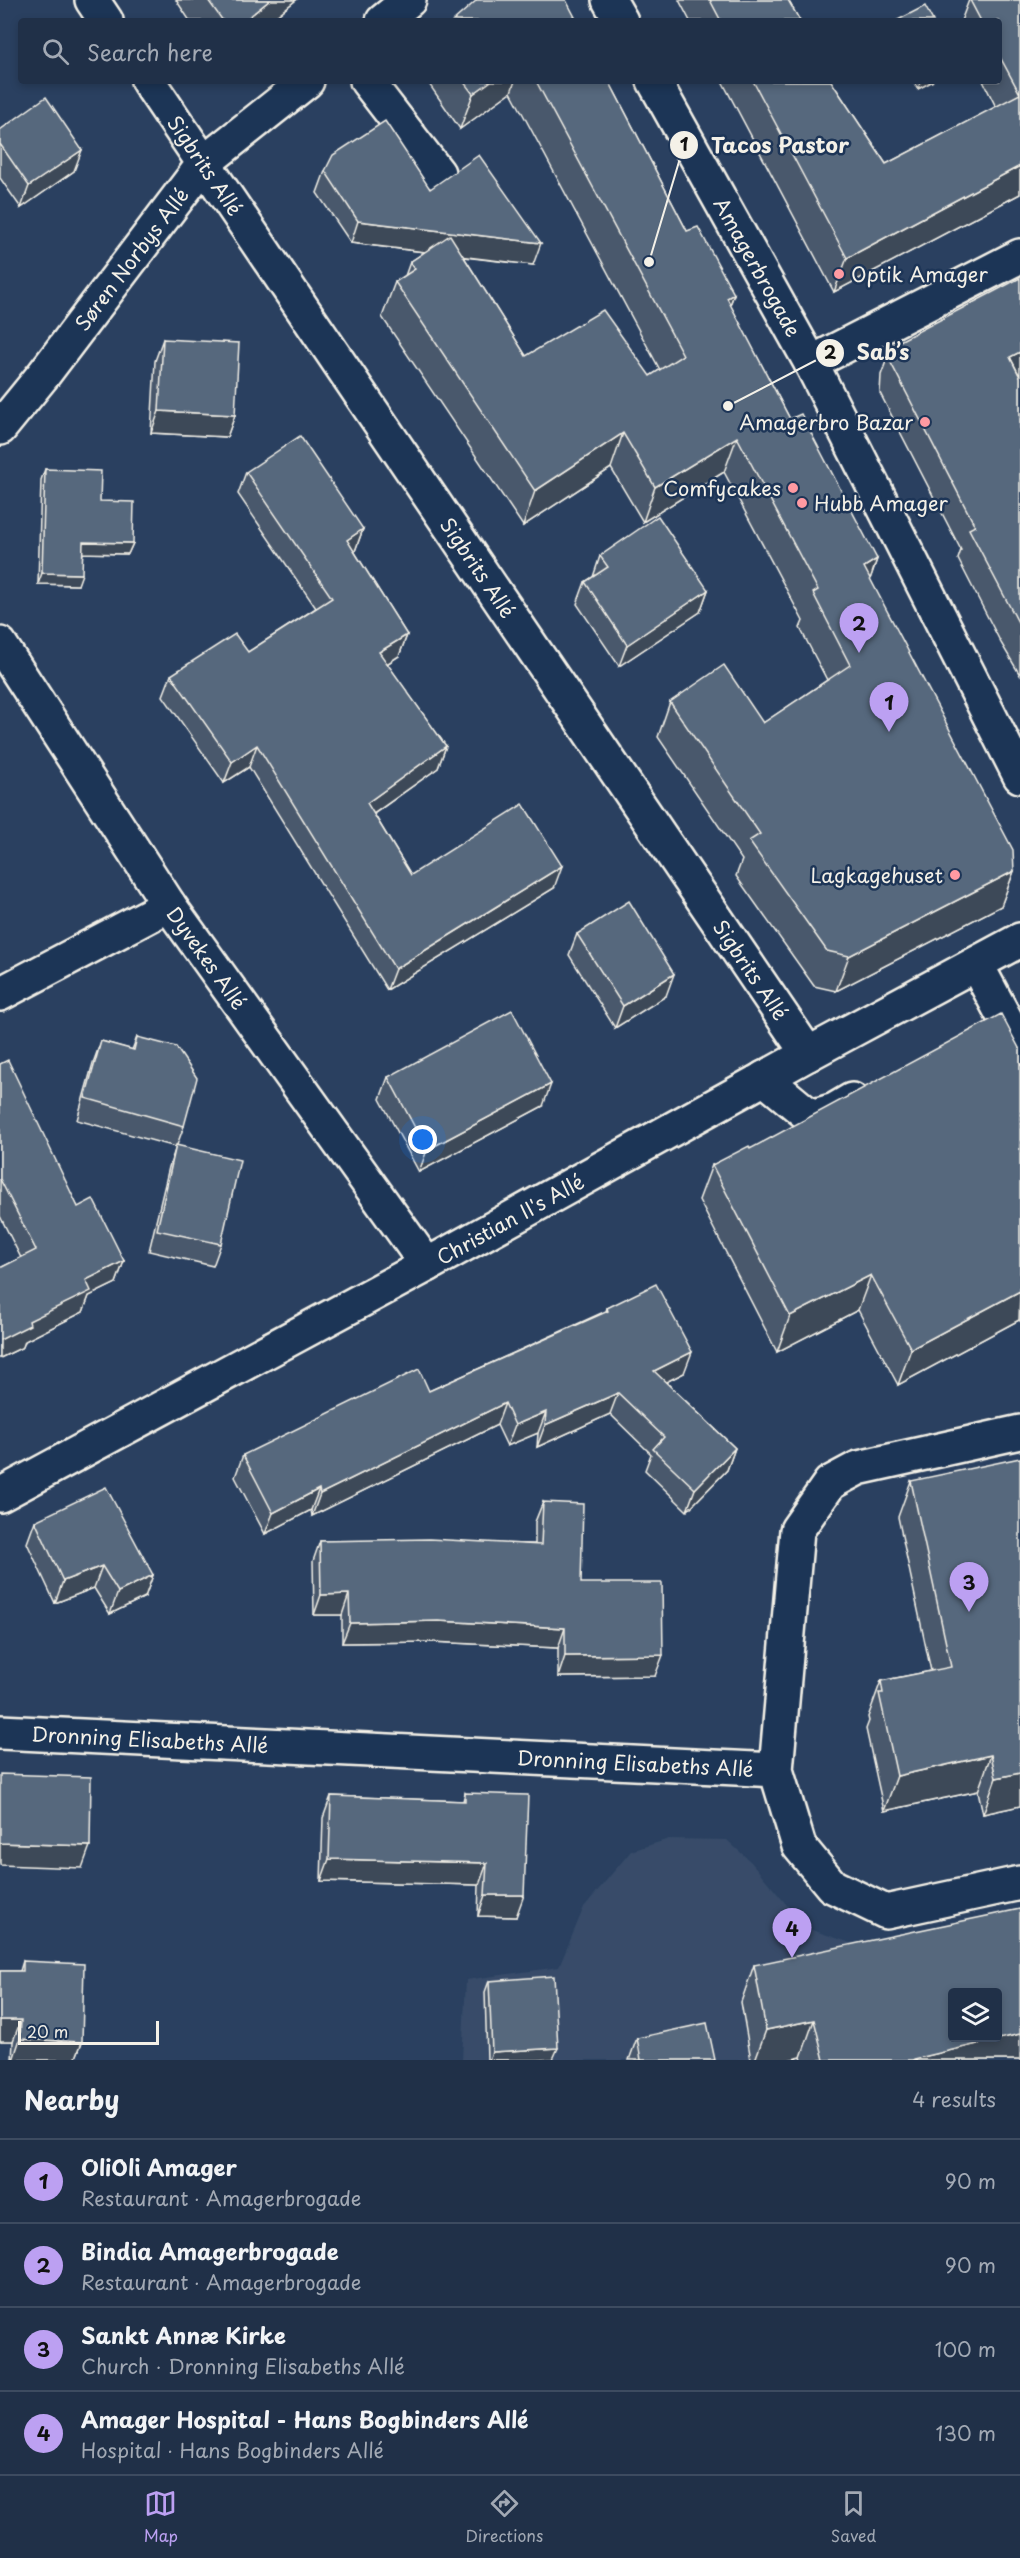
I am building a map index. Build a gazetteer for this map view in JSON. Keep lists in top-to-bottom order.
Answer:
{
  "streets": {
    "street": [
      "Sigbrits Allé",
      "Søren Norbys Allé",
      "Amagerbrogade",
      "Dyvekes Allé",
      "Christian II's Allé",
      "Dronning Elisabeths Allé"
    ]
  },
  "crossings": [
    ["Sigbrits Allé", "Søren Norbys Allé"],
    ["Sigbrits Allé", "Christian II's Allé"],
    ["Dyvekes Allé", "Christian II's Allé"]
  ],
  "places": [
    "Tacos Pastor",
    "Optik Amager",
    "Sab’s",
    "Amagerbro Bazar",
    "Comfycakes",
    "Hubb Amager",
    "Lagkagehuset"
  ],
  "scale_bar": "20 m",
  "page": {
    "search": "Search here",
    "pins": [
      "2",
      "1",
      "3",
      "4"
    ],
    "scale": "20 m",
    "heading": ["Nearby", "4 results"],
    "list": [
      {
        "mark": "1",
        "name": "OliOli Amager",
        "note": "Restaurant · Amagerbrogade",
        "value": "90 m"
      },
      {
        "mark": "2",
        "name": "Bindia Amagerbrogade",
        "note": "Restaurant · Amagerbrogade",
        "value": "90 m"
      },
      {
        "mark": "3",
        "name": "Sankt Annæ Kirke",
        "note": "Church · Dronning Elisabeths Allé",
        "value": "100 m"
      },
      {
        "mark": "4",
        "name": "Amager Hospital - Hans Bogbinders Allé",
        "note": "Hospital · Hans Bogbinders Allé",
        "value": "130 m"
      }
    ],
    "nav": ["Map", "Directions", "Saved"]
  }
}
